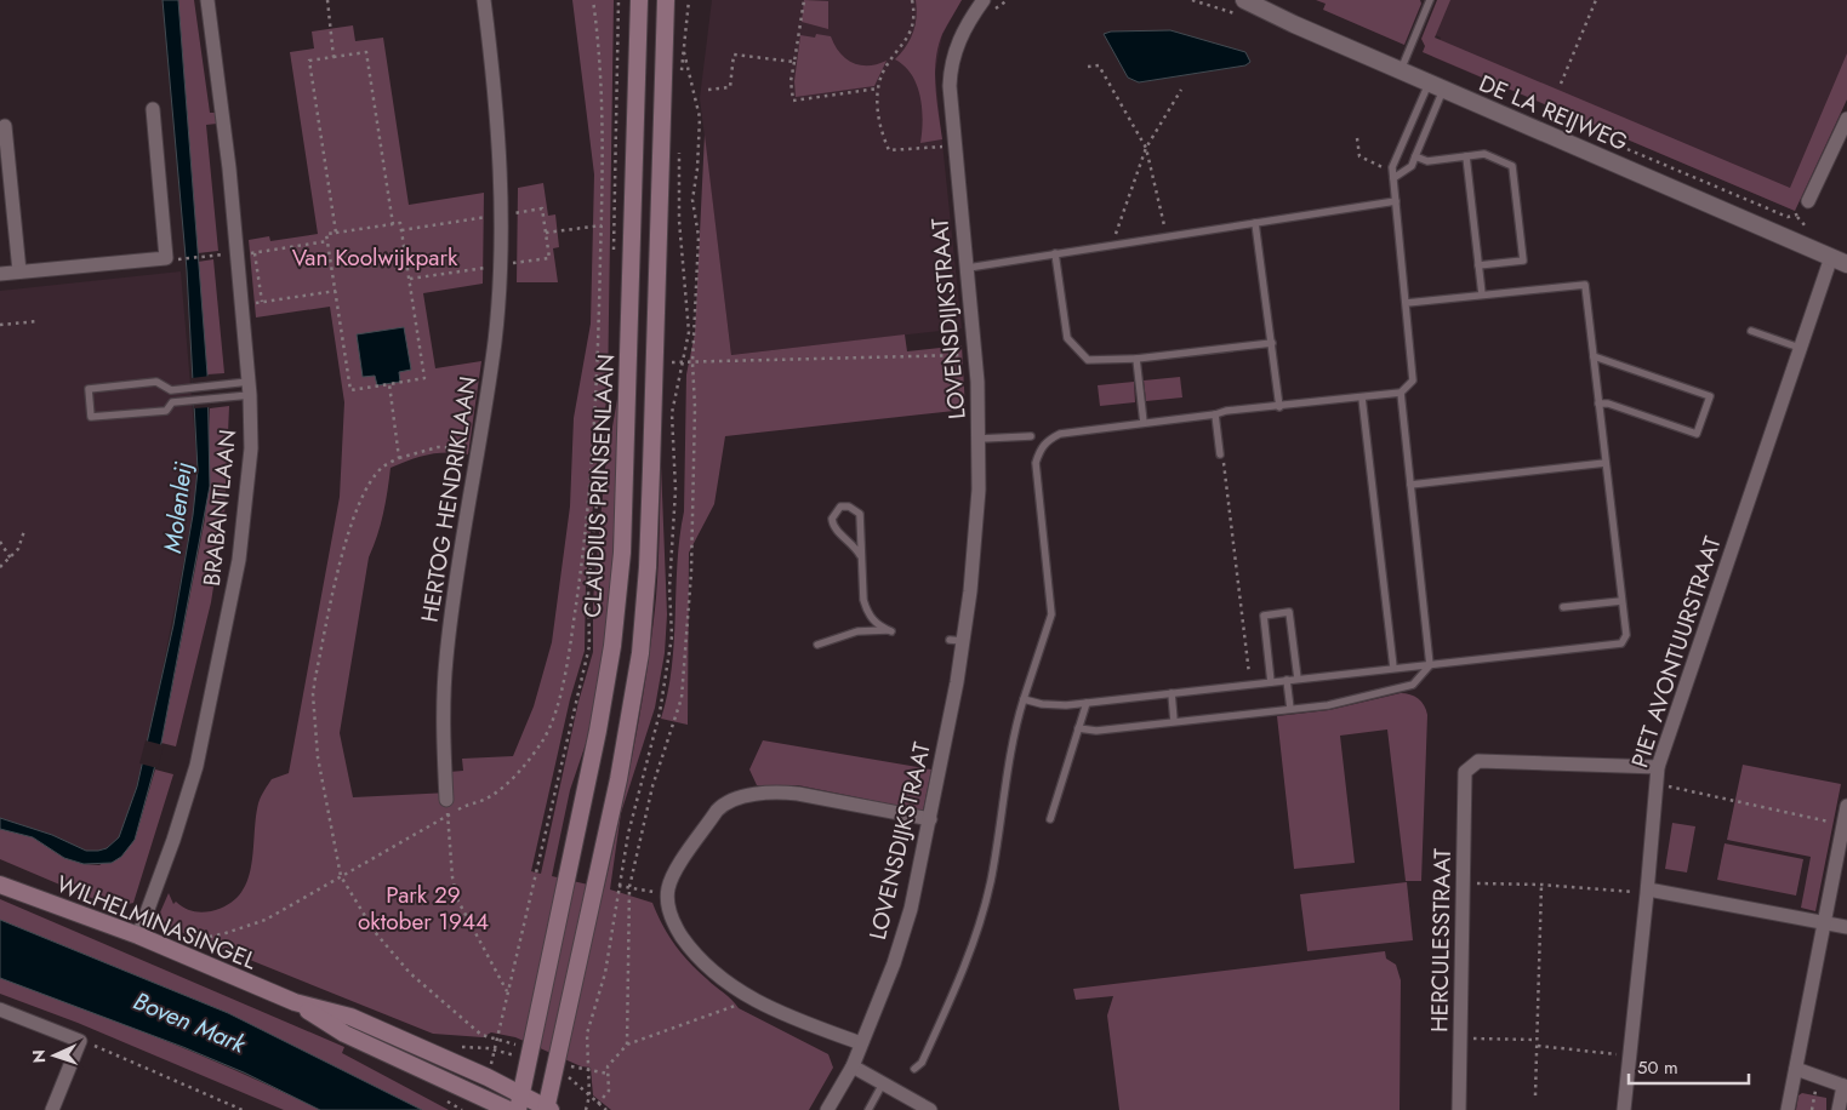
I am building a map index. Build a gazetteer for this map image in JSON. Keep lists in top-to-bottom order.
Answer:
{
  "streets": {
    "main road": ["CLAUDIUS PRINSENLAAN", "WILHELMINASINGEL"],
    "street": [
      "DE LA REIJWEG",
      "LOVENSDIJKSTRAAT",
      "HERTOG HENDRIKLAAN",
      "BRABANTLAAN",
      "PIET AVONTUURSTRAAT",
      "HERCULESSTRAAT"
    ]
  },
  "crossings": [
    ["DE LA REIJWEG", "PIET AVONTUURSTRAAT"],
    ["CLAUDIUS PRINSENLAAN", "WILHELMINASINGEL"],
    ["BRABANTLAAN", "WILHELMINASINGEL"],
    ["PIET AVONTUURSTRAAT", "HERCULESSTRAAT"]
  ],
  "water": ["Molenleij", "Boven Mark"],
  "parks": ["Van Koolwijkpark", "Park 29 oktober 1944"],
  "scale_bar": "50 m",
  "north": "left"
}
